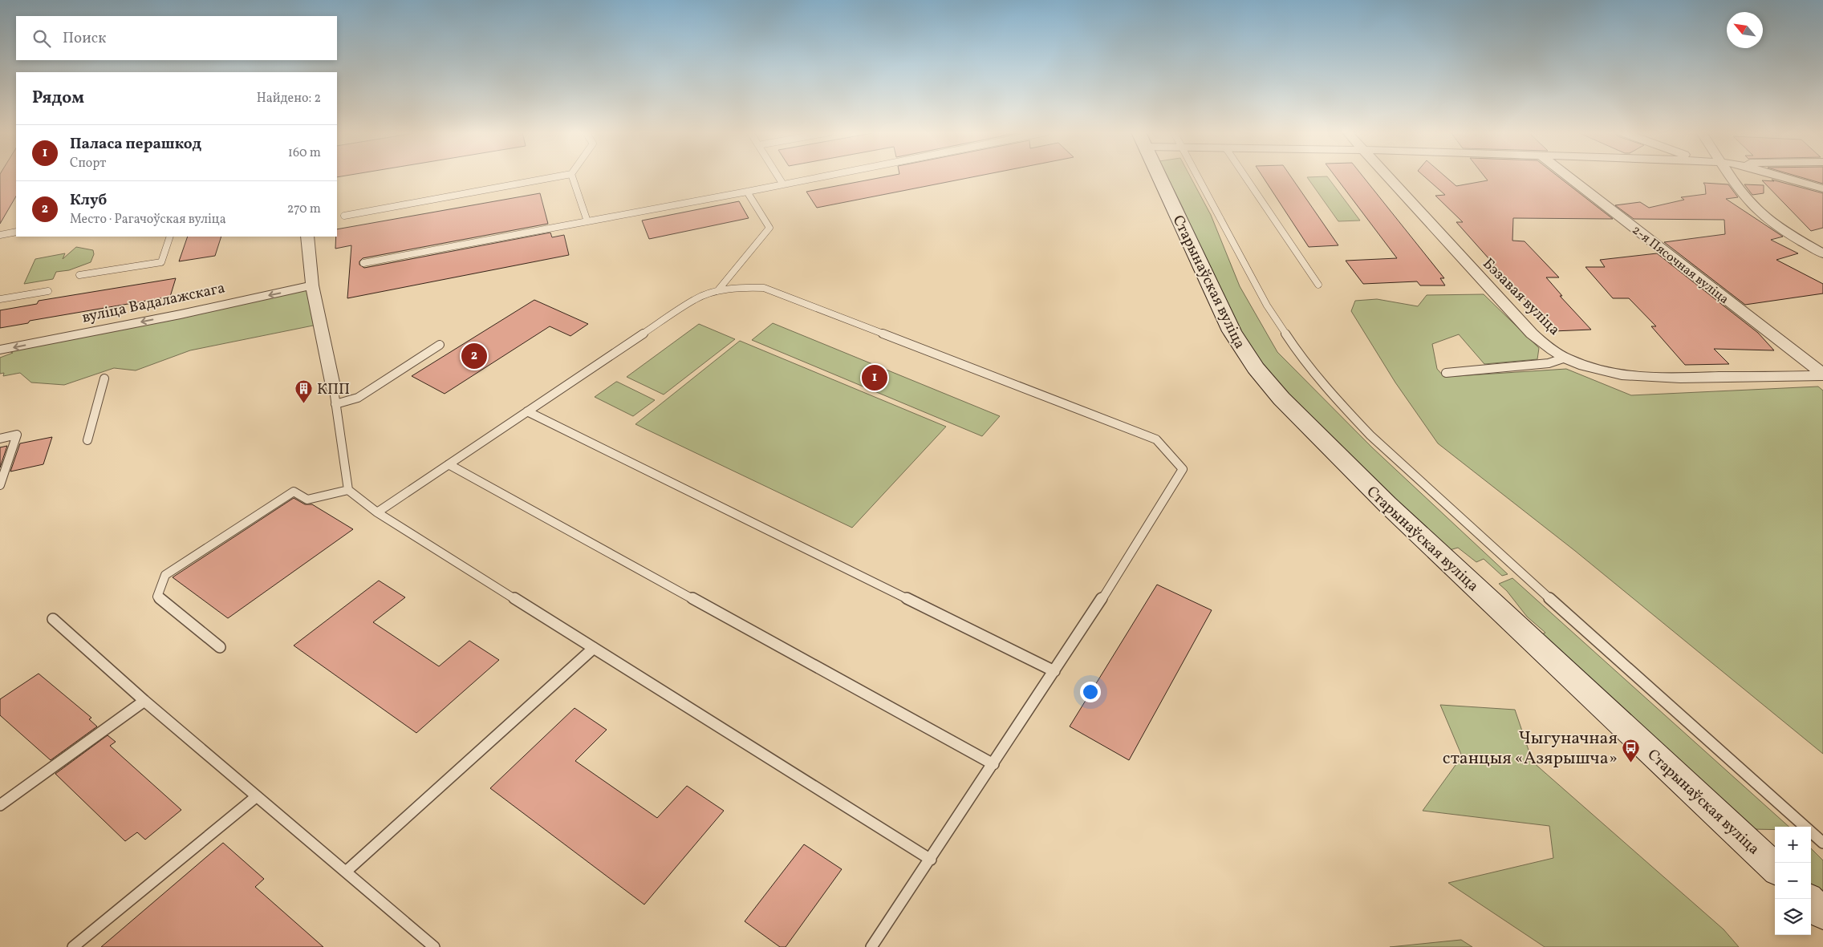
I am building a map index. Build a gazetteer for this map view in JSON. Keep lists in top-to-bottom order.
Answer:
{
  "streets": {
    "main road": ["Старынаўская вуліца"],
    "street": ["2-я Пясочная вуліца", "Бэзавая вуліца", "вуліца Вадалажскага"]
  },
  "crossings": [
    ["2-я Пясочная вуліца", "Бэзавая вуліца"]
  ],
  "one_way": ["вуліца Вадалажскага"],
  "places": {
    "building": ["КПП"],
    "bus stop": ["Чыгуначная станцыя «Азярышча»"]
  },
  "north": "top left",
  "page": {
    "search": "Поиск",
    "heading": ["Рядом", "Найдено: 2"],
    "list": [
      {
        "mark": "1",
        "name": "Паласа перашкод",
        "note": "Спорт",
        "value": "160 m"
      },
      {
        "mark": "2",
        "name": "Клуб",
        "note": "Место · Рагачоўская вуліца",
        "value": "270 m"
      }
    ],
    "pins": ["2", "1"],
    "map_buttons": ["+", "−"]
  }
}
